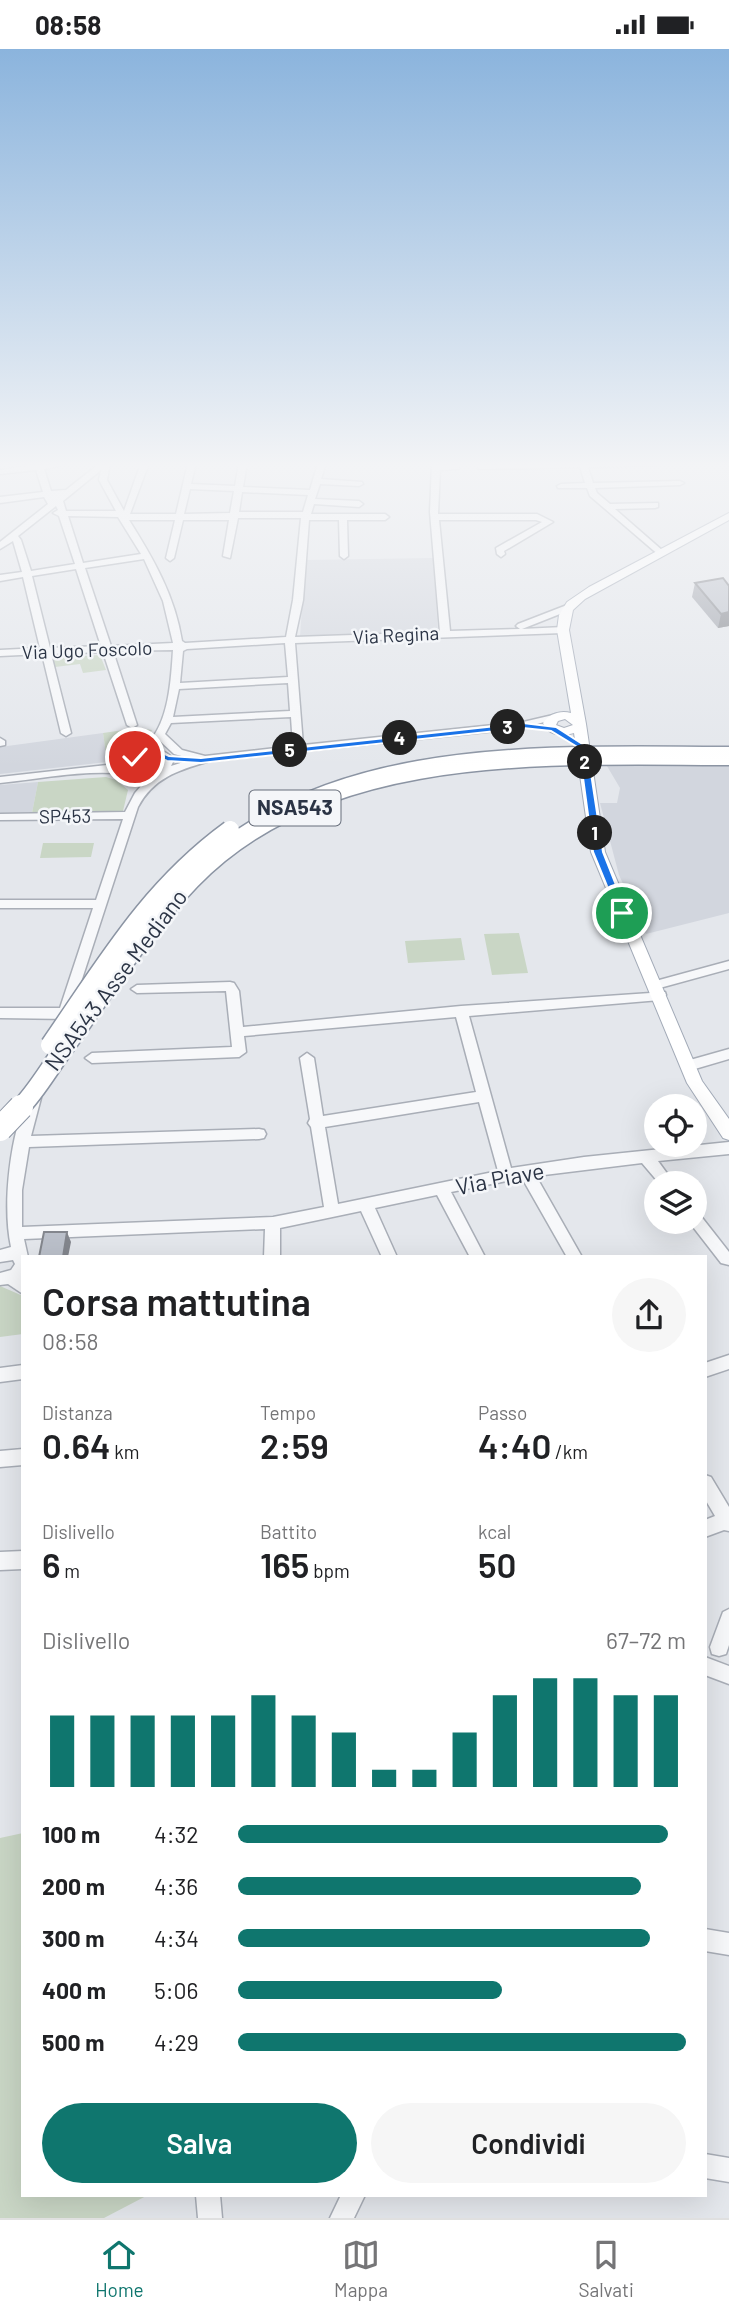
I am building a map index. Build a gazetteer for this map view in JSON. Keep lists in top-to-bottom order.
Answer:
{
  "streets": {
    "highway": ["NSA543", "NSA543 Asse Mediano"],
    "street": [
      "Via Regina",
      "Via Ugo Foscolo",
      "SP453",
      "Via Piave"
    ]
  },
  "crossings": [
    ["Via Regina", "Via Ugo Foscolo"]
  ],
  "page": {
    "status": "08:58",
    "pins": [
      "3",
      "4",
      "5",
      "2",
      "1"
    ],
    "heading": ["Corsa mattutina", "08:58"],
    "stats": [
      ["Distanza", "0.64 km"],
      ["Tempo", "2:59"],
      ["Passo", "4:40 /km"],
      ["Dislivello", "6 m"],
      ["Battito", "165 bpm"],
      ["kcal", "50"]
    ],
    "chart": ["Dislivello", "67–72 m"],
    "list": [
      {
        "name": "100 m",
        "note": "4:32"
      },
      {
        "name": "200 m",
        "note": "4:36"
      },
      {
        "name": "300 m",
        "note": "4:34"
      },
      {
        "name": "400 m",
        "note": "5:06"
      },
      {
        "name": "500 m",
        "note": "4:29"
      }
    ],
    "buttons": ["Salva", "Condividi"],
    "tabs": ["Home", "Mappa", "Salvati"]
  }
}
